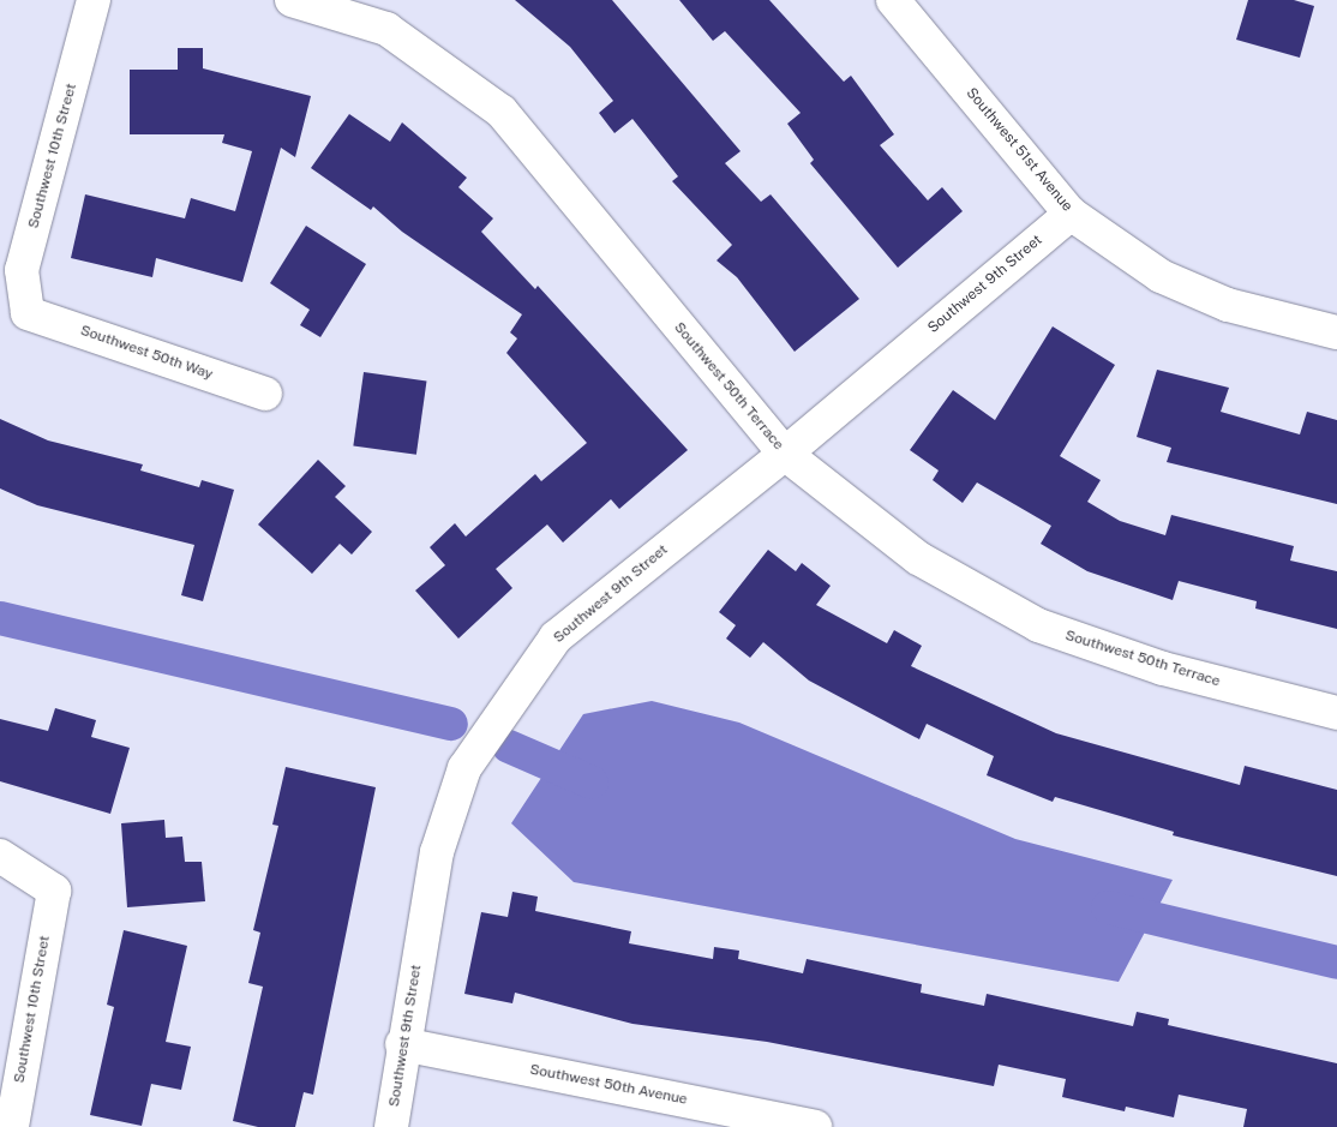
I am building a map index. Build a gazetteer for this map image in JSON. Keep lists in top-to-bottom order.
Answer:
{
  "streets": {
    "street": [
      "Southwest 51st Avenue",
      "Southwest 10th Street",
      "Southwest 9th Street",
      "Southwest 50th Way",
      "Southwest 50th Terrace",
      "Southwest 50th Avenue"
    ]
  },
  "crossings": [
    ["Southwest 51st Avenue", "Southwest 9th Street"],
    ["Southwest 10th Street", "Southwest 50th Way"],
    ["Southwest 9th Street", "Southwest 50th Terrace"],
    ["Southwest 9th Street", "Southwest 50th Avenue"]
  ]
}
